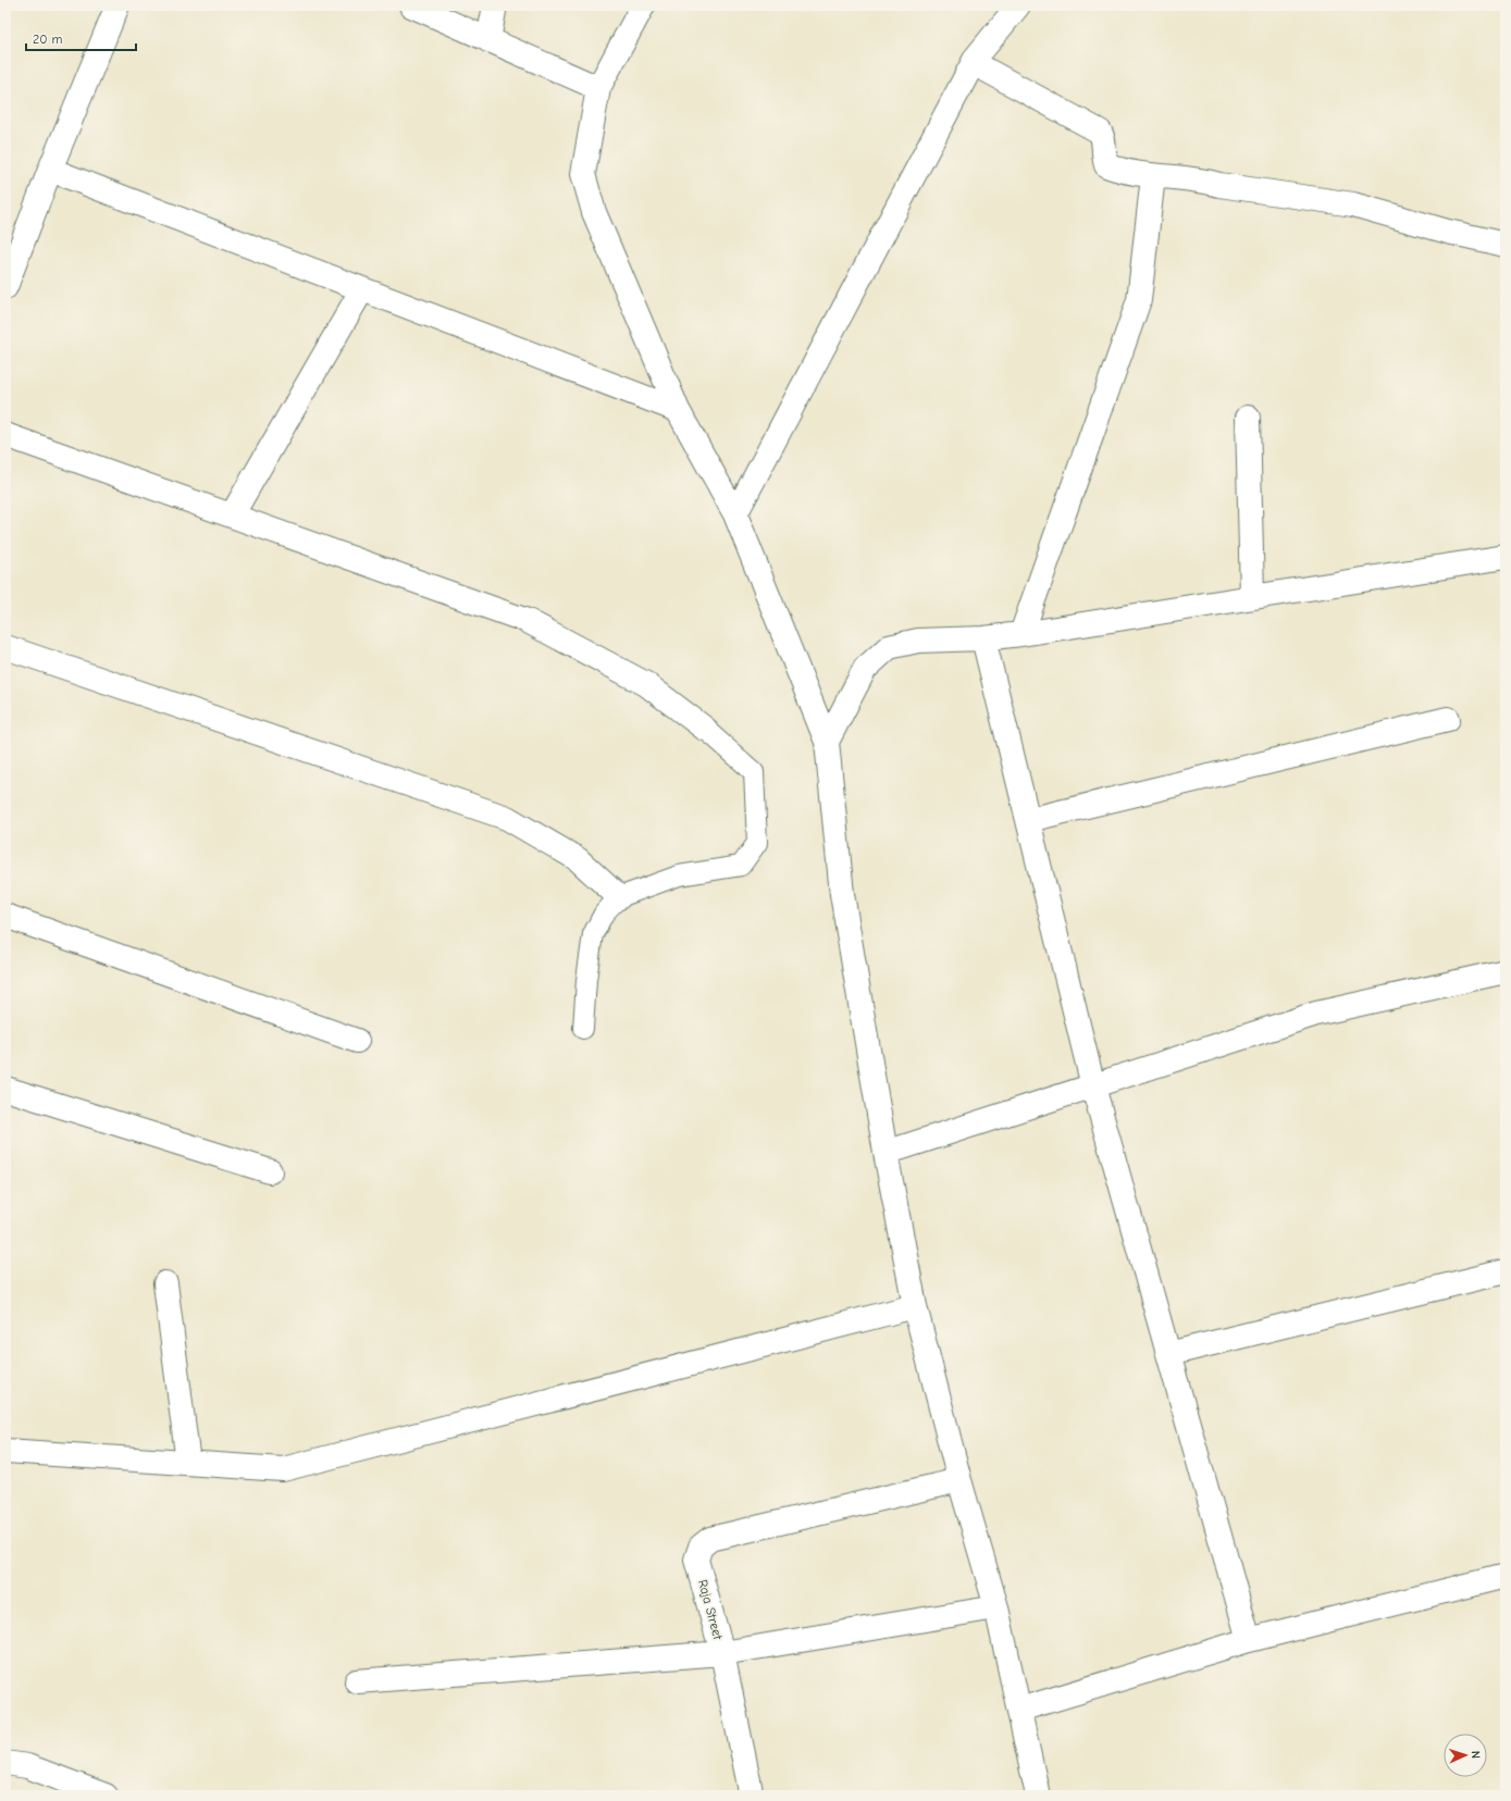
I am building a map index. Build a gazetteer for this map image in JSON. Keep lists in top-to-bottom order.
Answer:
{
  "streets": {
    "street": ["Raja Street"]
  },
  "scale_bar": "20 m",
  "north": "right"
}
